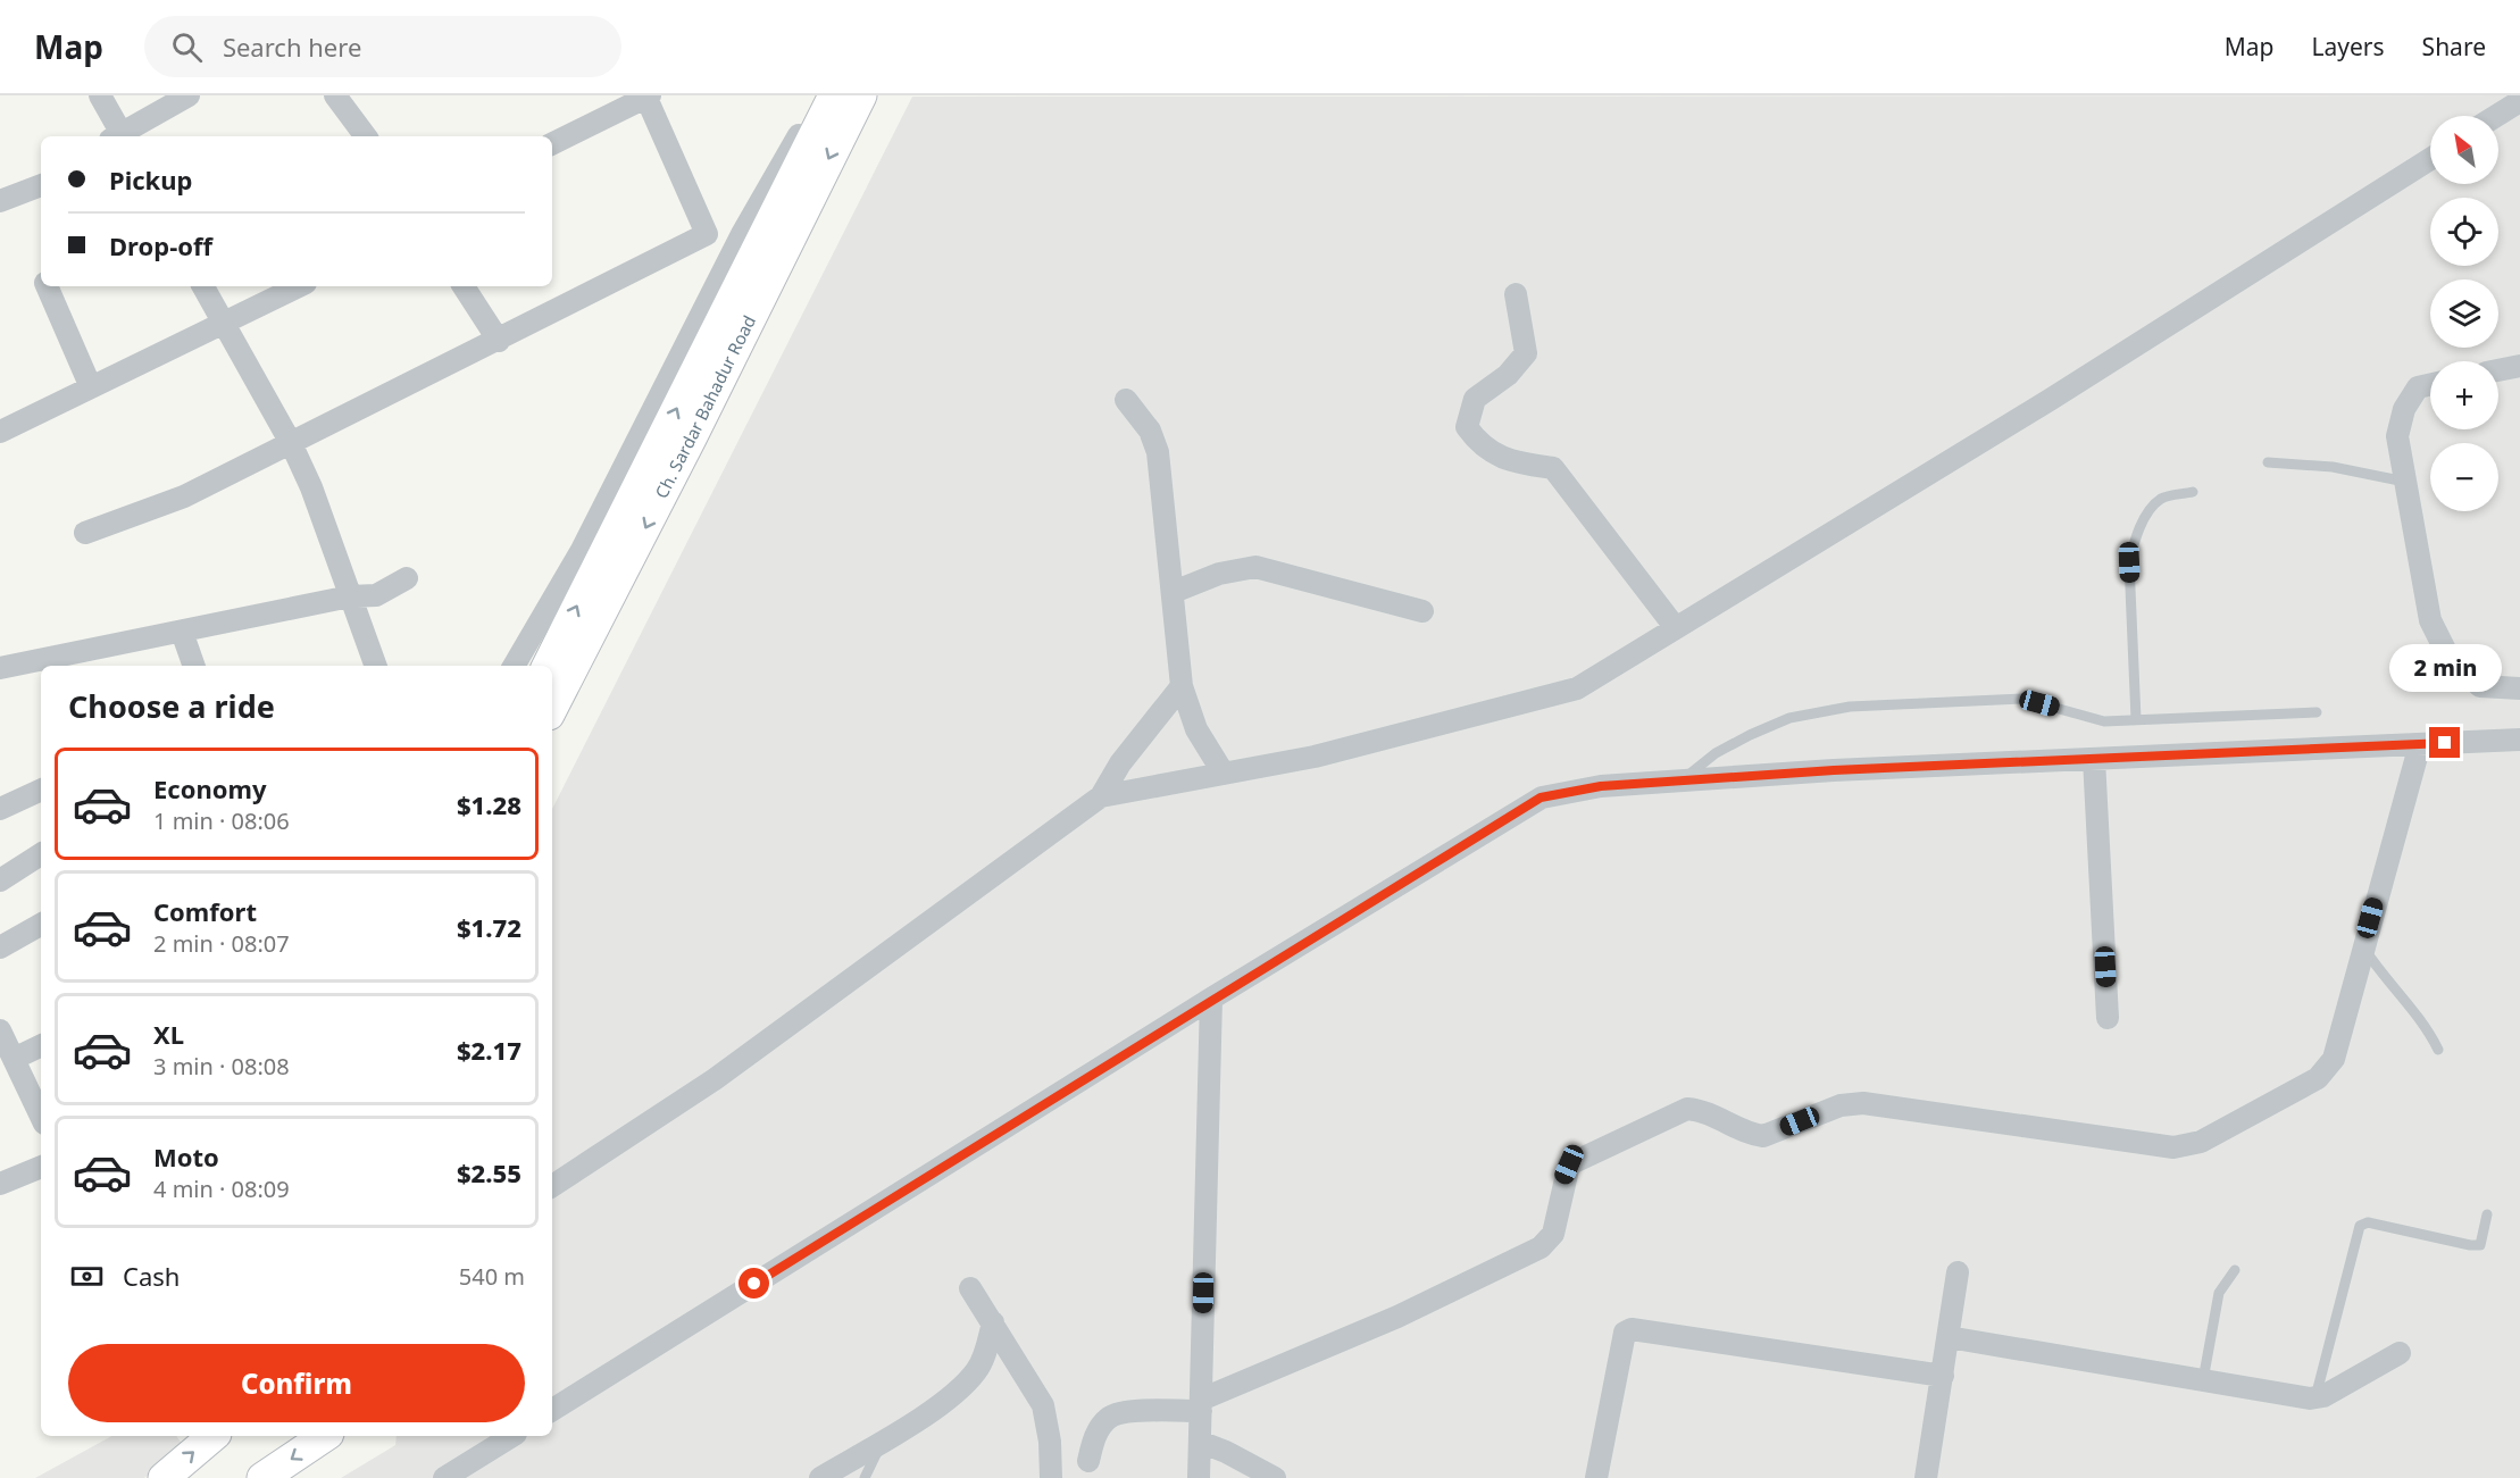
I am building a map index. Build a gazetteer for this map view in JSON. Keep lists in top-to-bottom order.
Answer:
{
  "streets": {
    "main road": ["Ch. Sardar Bahadur Road"]
  },
  "north": "top left",
  "page": {
    "header": "Map",
    "search": "Search here",
    "nav": ["Map", "Layers", "Share"],
    "map_buttons": ["+", "−"],
    "banner": ["Pickup", "Drop-off"],
    "bubble": "2 min",
    "heading": "Choose a ride",
    "list": [
      {
        "name": "Economy",
        "note": "1 min · 08:06",
        "value": "$1.28"
      },
      {
        "name": "Comfort",
        "note": "2 min · 08:07",
        "value": "$1.72"
      },
      {
        "name": "XL",
        "note": "3 min · 08:08",
        "value": "$2.17"
      },
      {
        "name": "Moto",
        "note": "4 min · 08:09",
        "value": "$2.55"
      }
    ],
    "pay": ["Cash", "540 m"],
    "buttons": "Confirm"
  }
}
